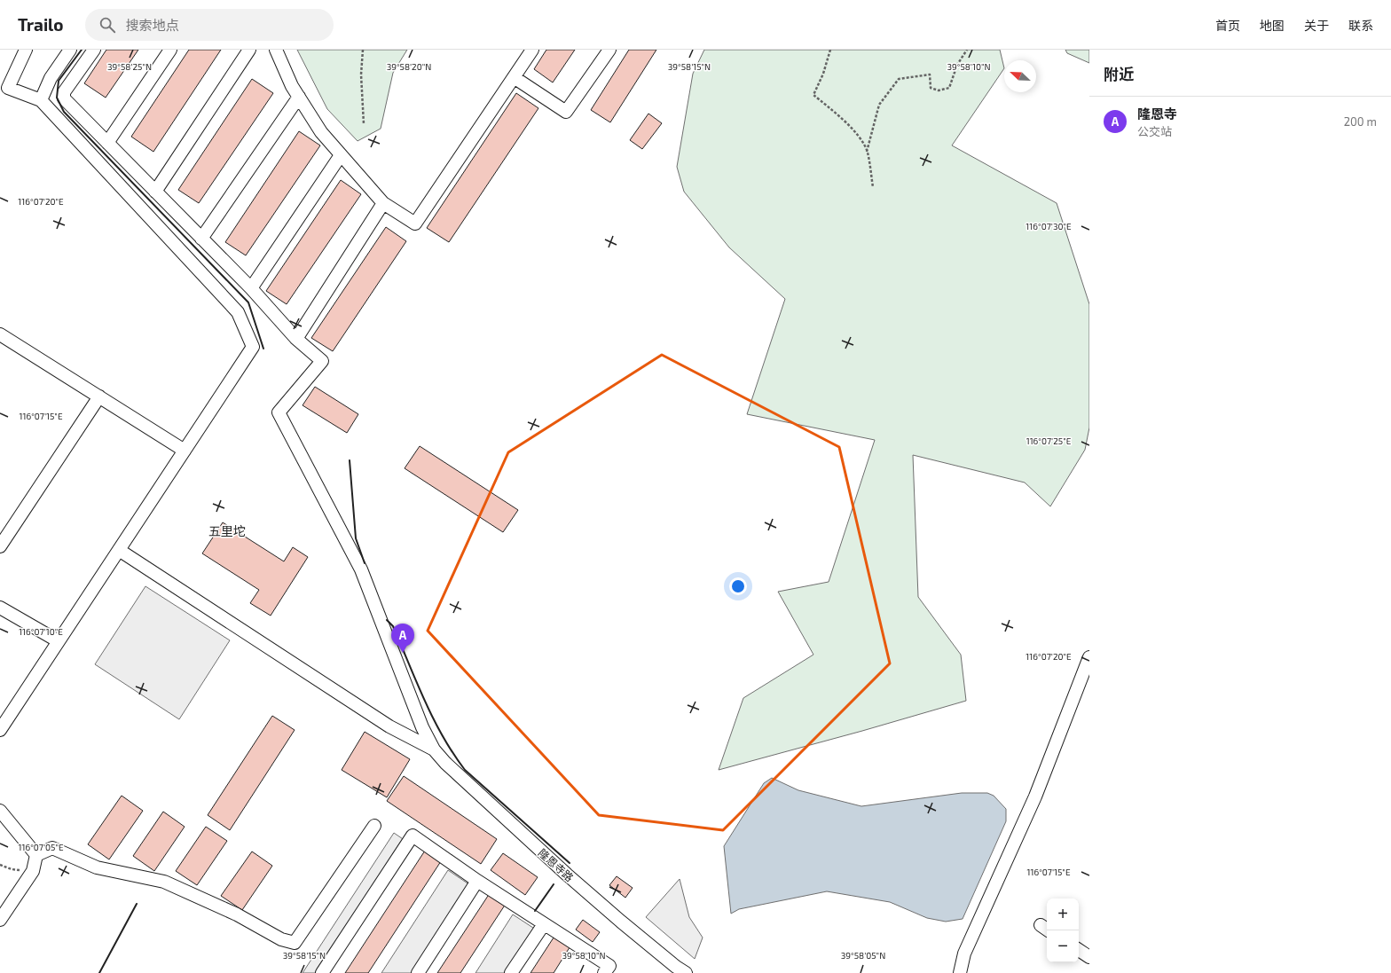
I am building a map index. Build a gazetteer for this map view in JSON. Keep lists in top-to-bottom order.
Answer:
{
  "streets": {
    "street": ["隆恩寺路"]
  },
  "districts": ["五里坨"],
  "north": "top left",
  "page": {
    "header": "Trailo",
    "search": "搜索地点",
    "nav": [
      "首页",
      "地图",
      "关于",
      "联系"
    ],
    "heading": "附近",
    "list": [
      {
        "mark": "A",
        "name": "隆恩寺",
        "note": "公交站",
        "value": "200 m"
      }
    ],
    "pins": "A",
    "map_buttons": ["+", "−"]
  },
  "coordinates": [
    "39°58'20\"N",
    "39°58'15\"N",
    "39°58'10\"N",
    "39°58'25\"N",
    "116°07'20\"E",
    "116°07'30\"E",
    "116°07'15\"E",
    "116°07'25\"E",
    "116°07'10\"E",
    "116°07'05\"E",
    "39°58'05\"N"
  ]
}
